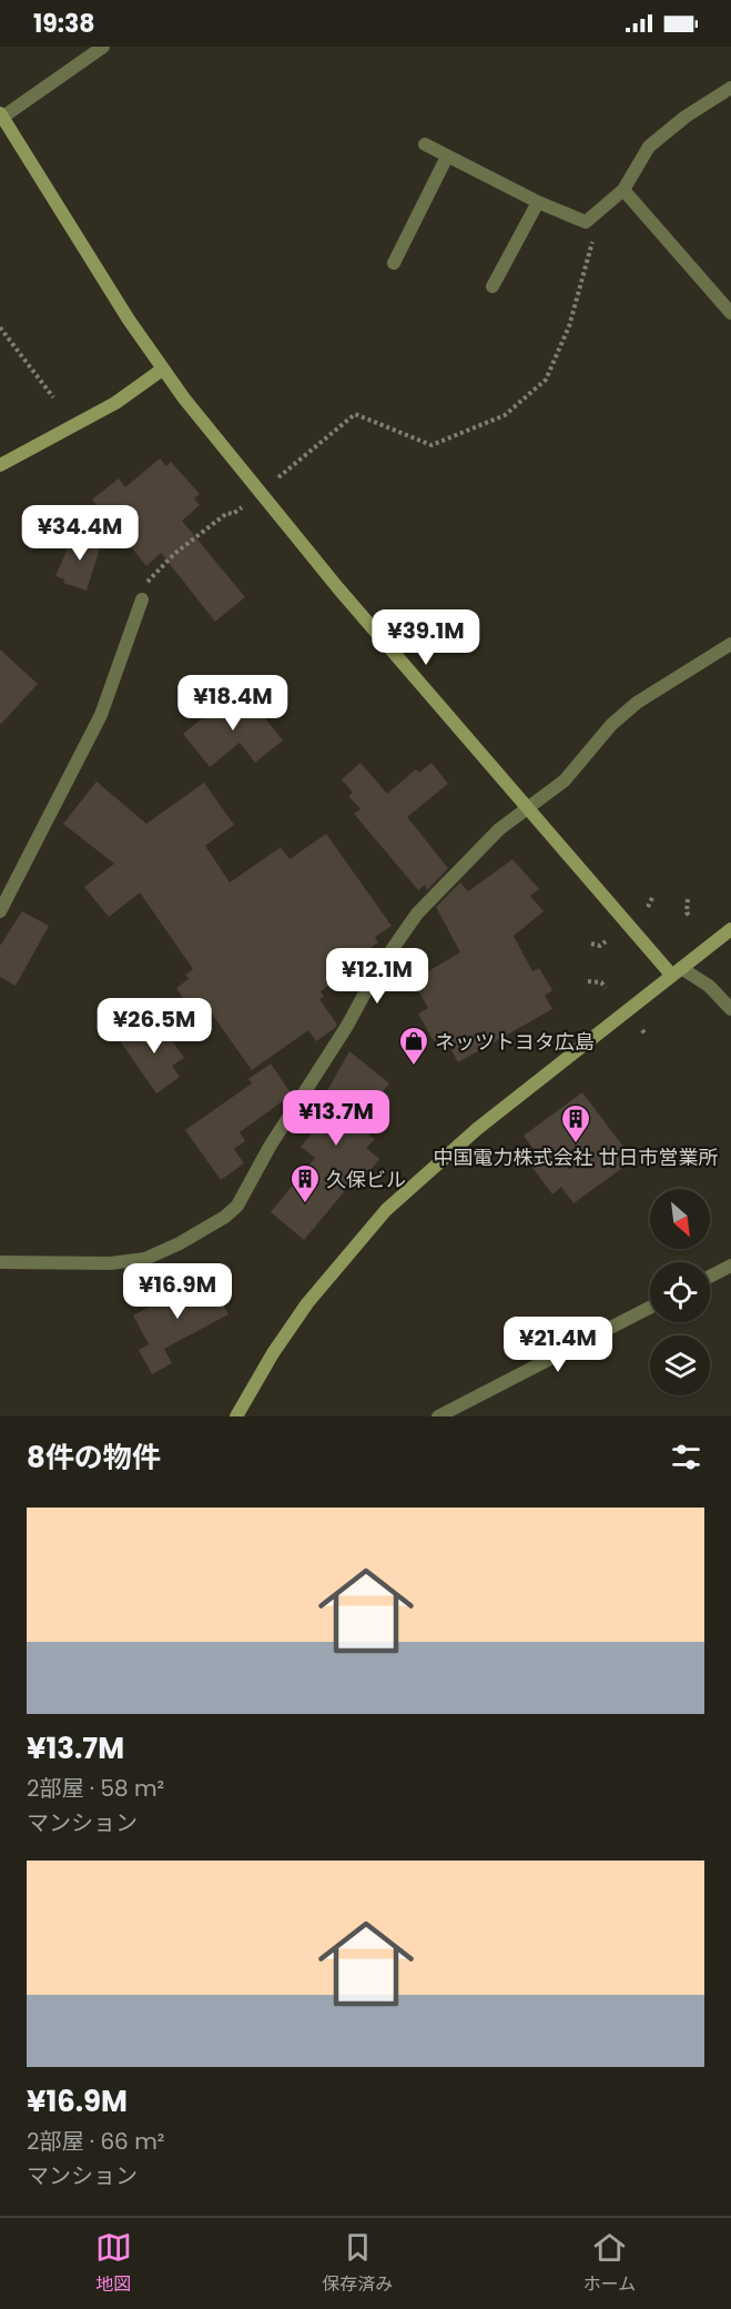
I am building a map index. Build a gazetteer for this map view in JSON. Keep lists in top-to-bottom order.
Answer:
{
  "places": {
    "shop": ["ネッツトヨタ広島"],
    "building": ["中国電力株式会社 廿日市営業所", "久保ビル"]
  },
  "north": "bottom right",
  "page": {
    "status": "19:38",
    "price": [
      "¥34.4M",
      "¥39.1M",
      "¥18.4M",
      "¥12.1M",
      "¥26.5M",
      "¥13.7M",
      "¥16.9M",
      "¥21.4M"
    ],
    "heading": "8件の物件",
    "list": [
      {
        "name": "¥13.7M",
        "note": "2部屋 · 58 m² · マンション"
      },
      {
        "name": "¥16.9M",
        "note": "2部屋 · 66 m² · マンション"
      }
    ],
    "tabs": ["地図", "保存済み", "ホーム"]
  }
}
